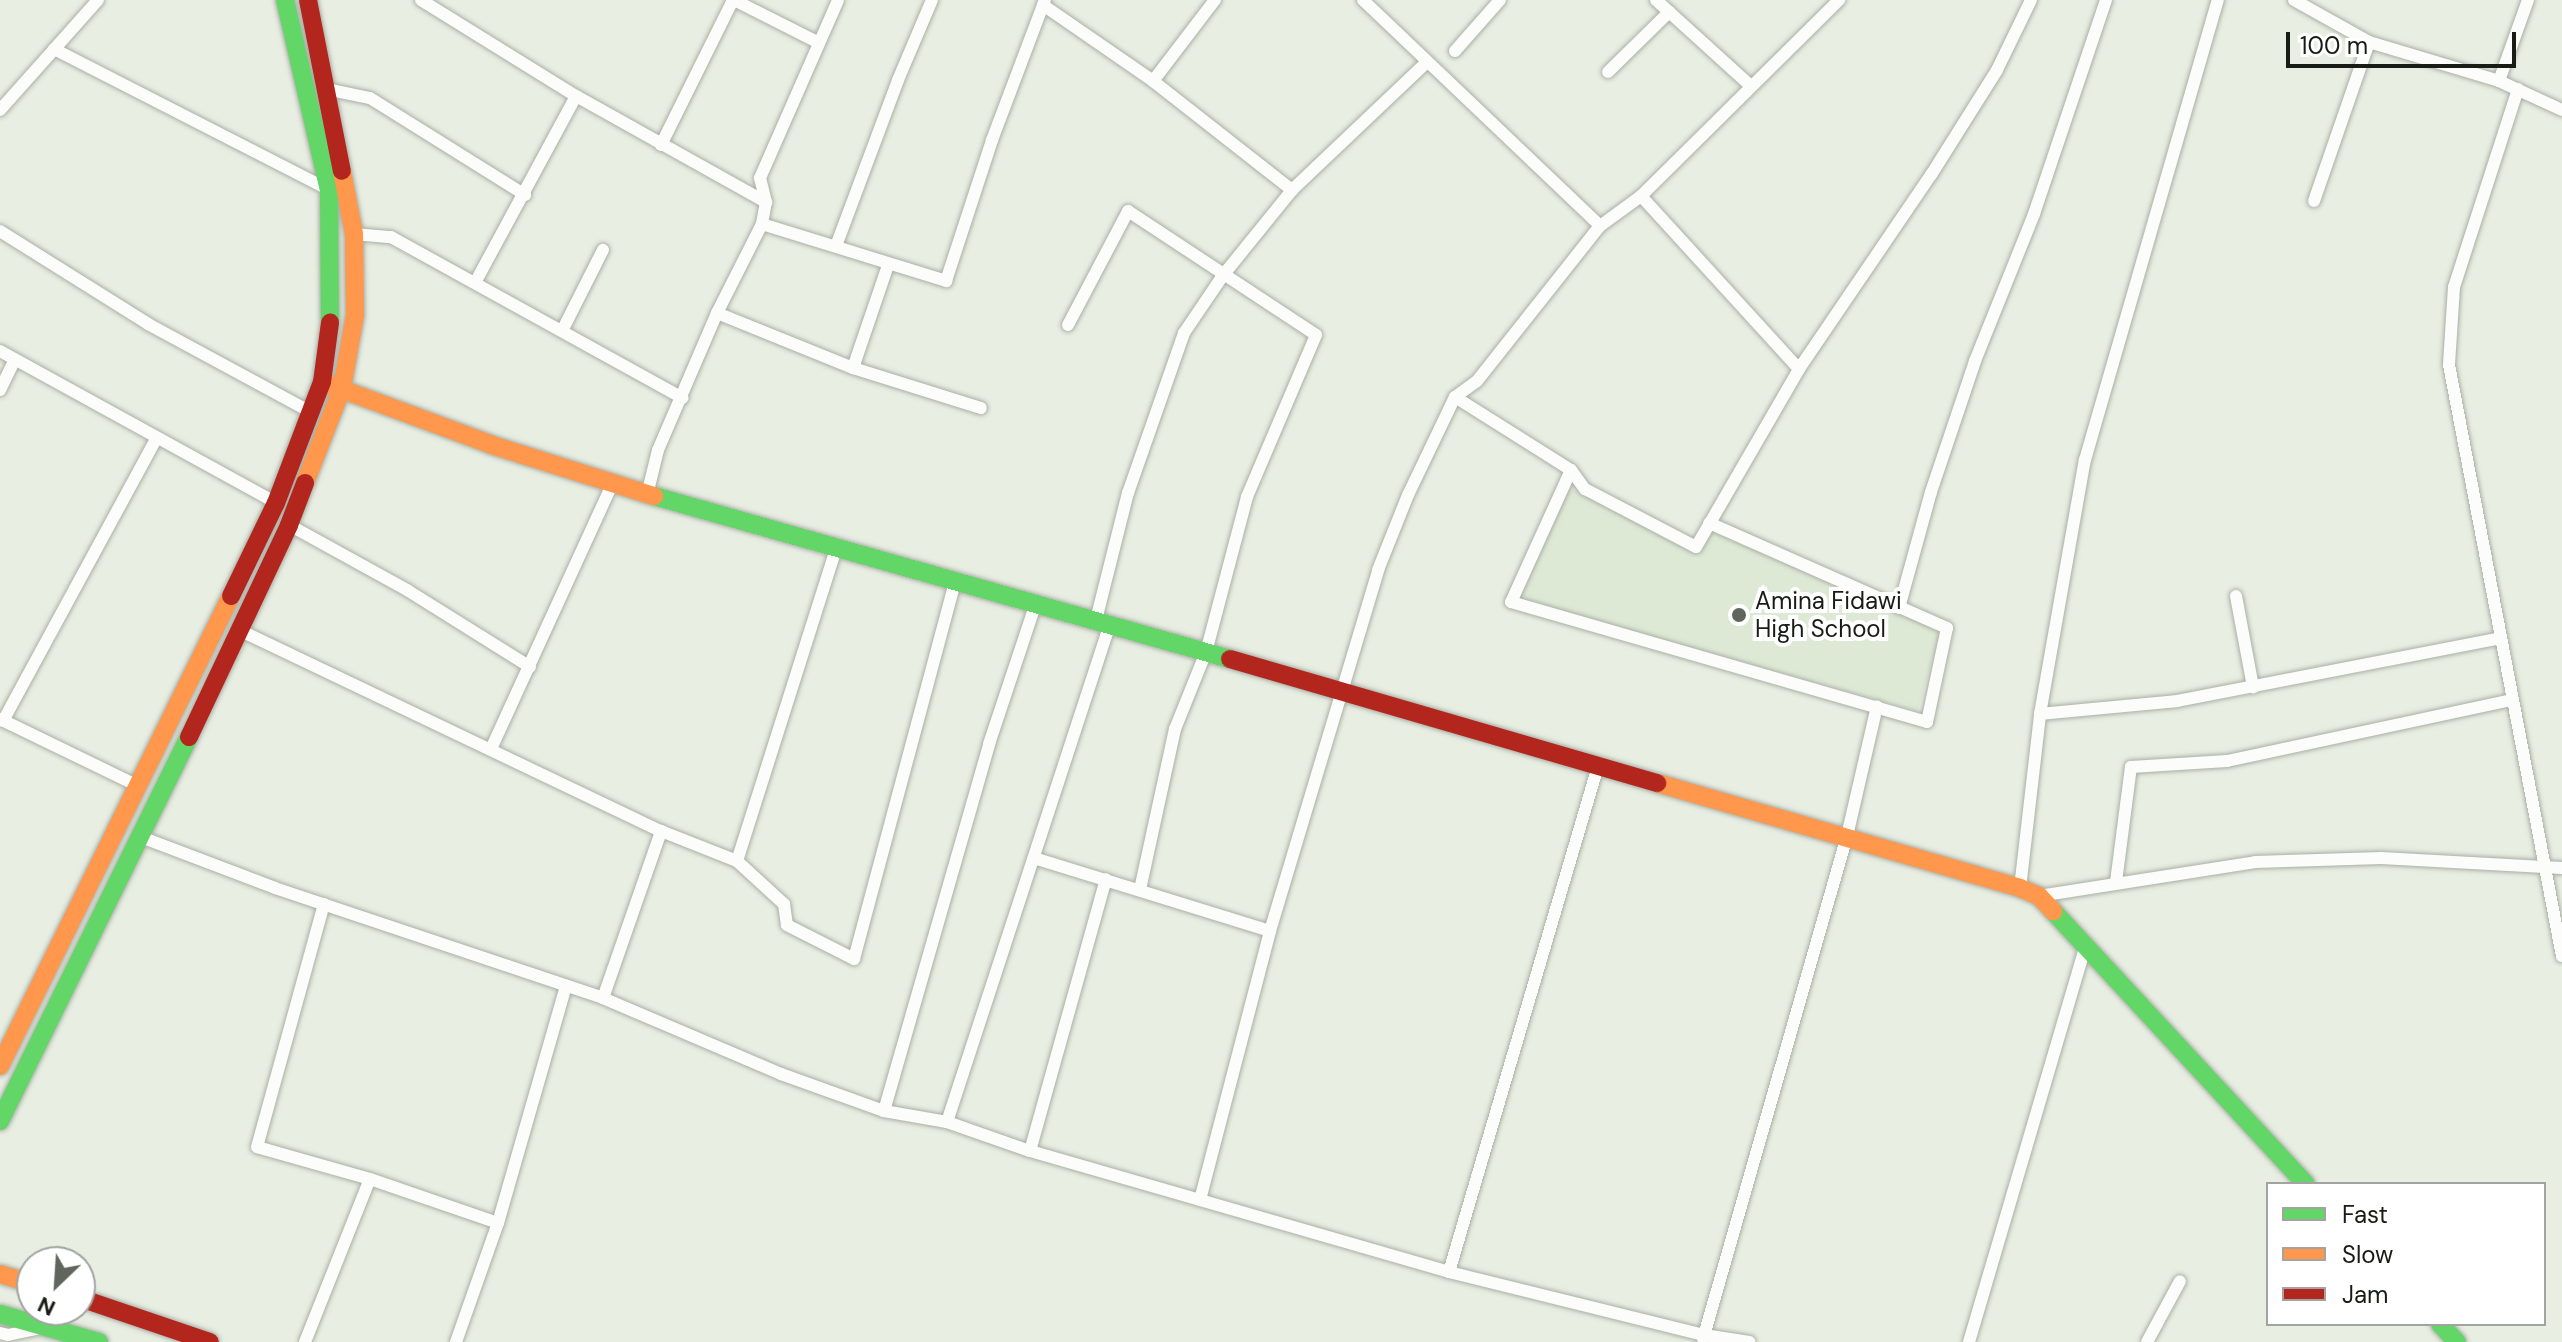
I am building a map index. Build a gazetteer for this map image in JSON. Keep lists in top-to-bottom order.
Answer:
{
  "places": ["Amina Fidawi High School"],
  "legend": ["Fast", "Slow", "Jam"],
  "scale_bar": "100 m",
  "north": "bottom left"
}
